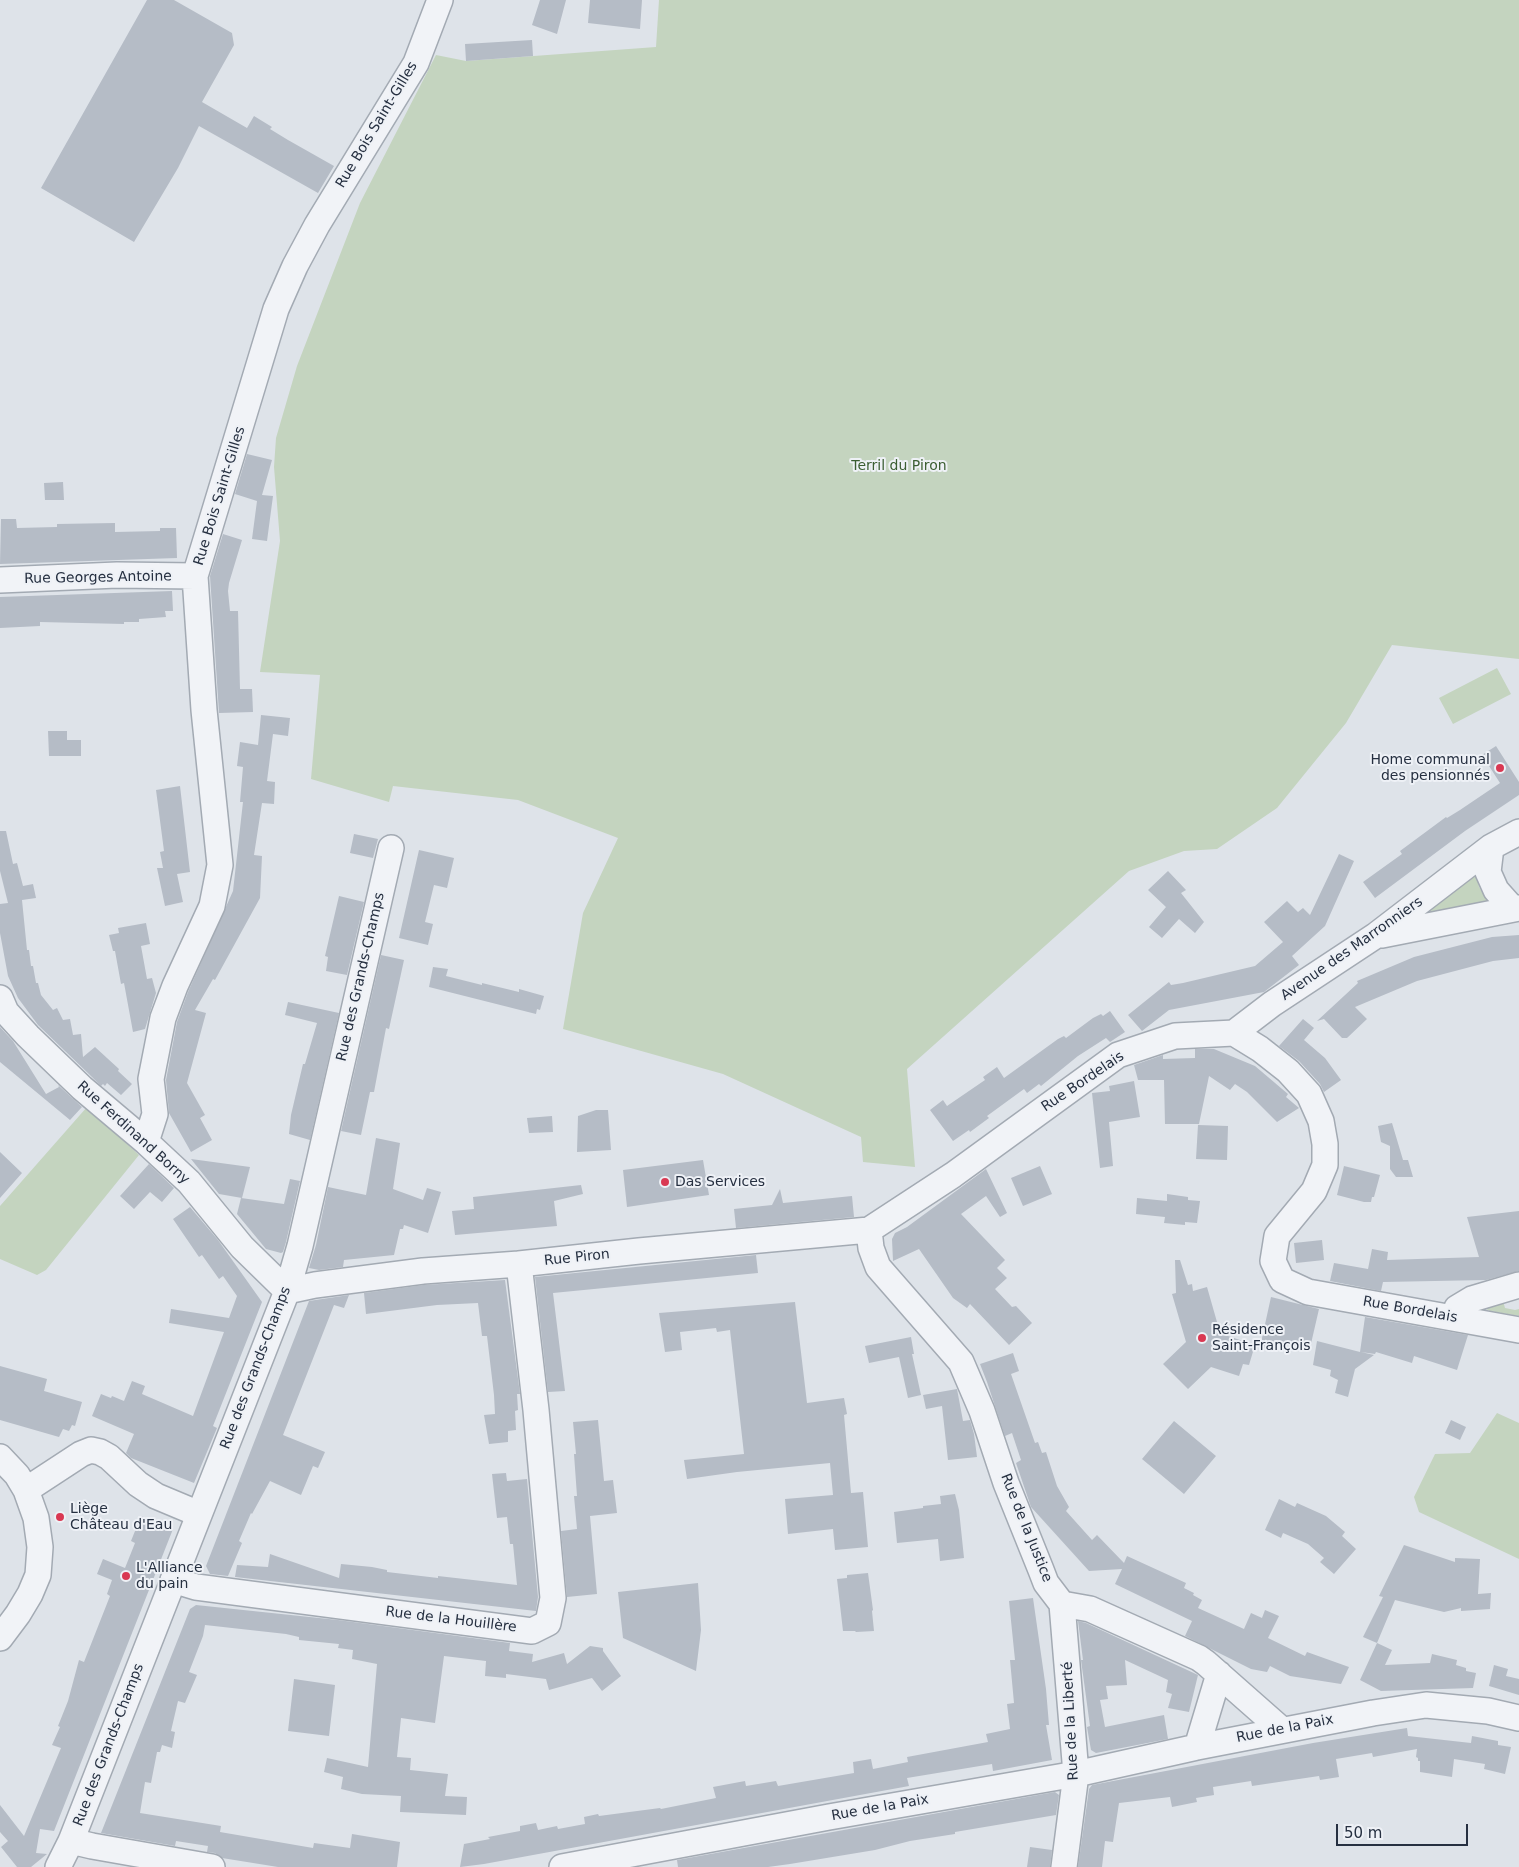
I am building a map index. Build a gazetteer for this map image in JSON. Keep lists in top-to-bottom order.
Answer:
{
  "streets": {
    "street": [
      "Rue Bois Saint-Gilles",
      "Rue Georges Antoine",
      "Avenue des Marronniers",
      "Rue des Grands-Champs",
      "Rue Bordelais",
      "Rue Ferdinand Borny",
      "Rue Piron",
      "Rue de la Justice",
      "Rue de la Houillère",
      "Rue de la Liberté",
      "Rue de la Paix"
    ]
  },
  "crossings": [
    ["Rue Bois Saint-Gilles", "Rue Georges Antoine"],
    ["Rue Bois Saint-Gilles", "Rue Ferdinand Borny"],
    ["Avenue des Marronniers", "Rue Bordelais"],
    ["Rue des Grands-Champs", "Rue Ferdinand Borny"],
    ["Rue des Grands-Champs", "Rue Piron"],
    ["Rue des Grands-Champs", "Rue de la Houillère"],
    ["Rue Bordelais", "Rue Piron"],
    ["Rue Bordelais", "Rue de la Justice"],
    ["Rue Ferdinand Borny", "Rue Piron"],
    ["Rue Piron", "Rue de la Justice"],
    ["Rue Piron", "Rue de la Houillère"],
    ["Rue de la Justice", "Rue de la Liberté"],
    ["Rue de la Liberté", "Rue de la Paix"]
  ],
  "parks": ["Terril du Piron"],
  "places": [
    "Home communal des pensionnés",
    "Das Services",
    "Résidence Saint-François",
    "Liège Château d'Eau",
    "L'Alliance du pain"
  ],
  "scale_bar": "50 m"
}
